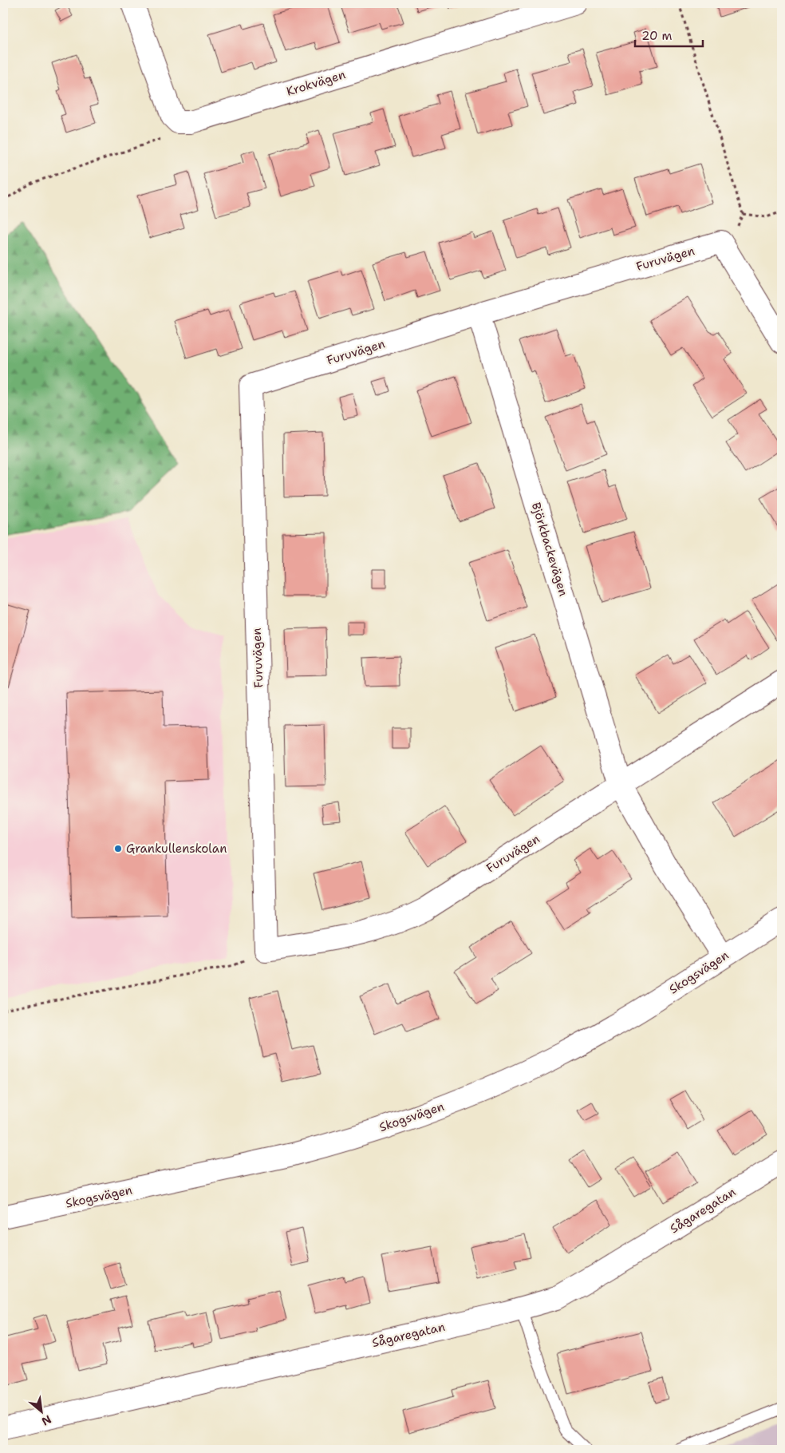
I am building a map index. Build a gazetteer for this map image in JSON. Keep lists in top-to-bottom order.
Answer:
{
  "streets": {
    "street": [
      "Krokvägen",
      "Furuvägen",
      "Björkbackevägen",
      "Skogsvägen",
      "Sågaregatan"
    ]
  },
  "crossings": [
    ["Furuvägen", "Björkbackevägen"],
    ["Björkbackevägen", "Skogsvägen"]
  ],
  "places": ["Grankullenskolan"],
  "scale_bar": "20 m",
  "north": "bottom right"
}
